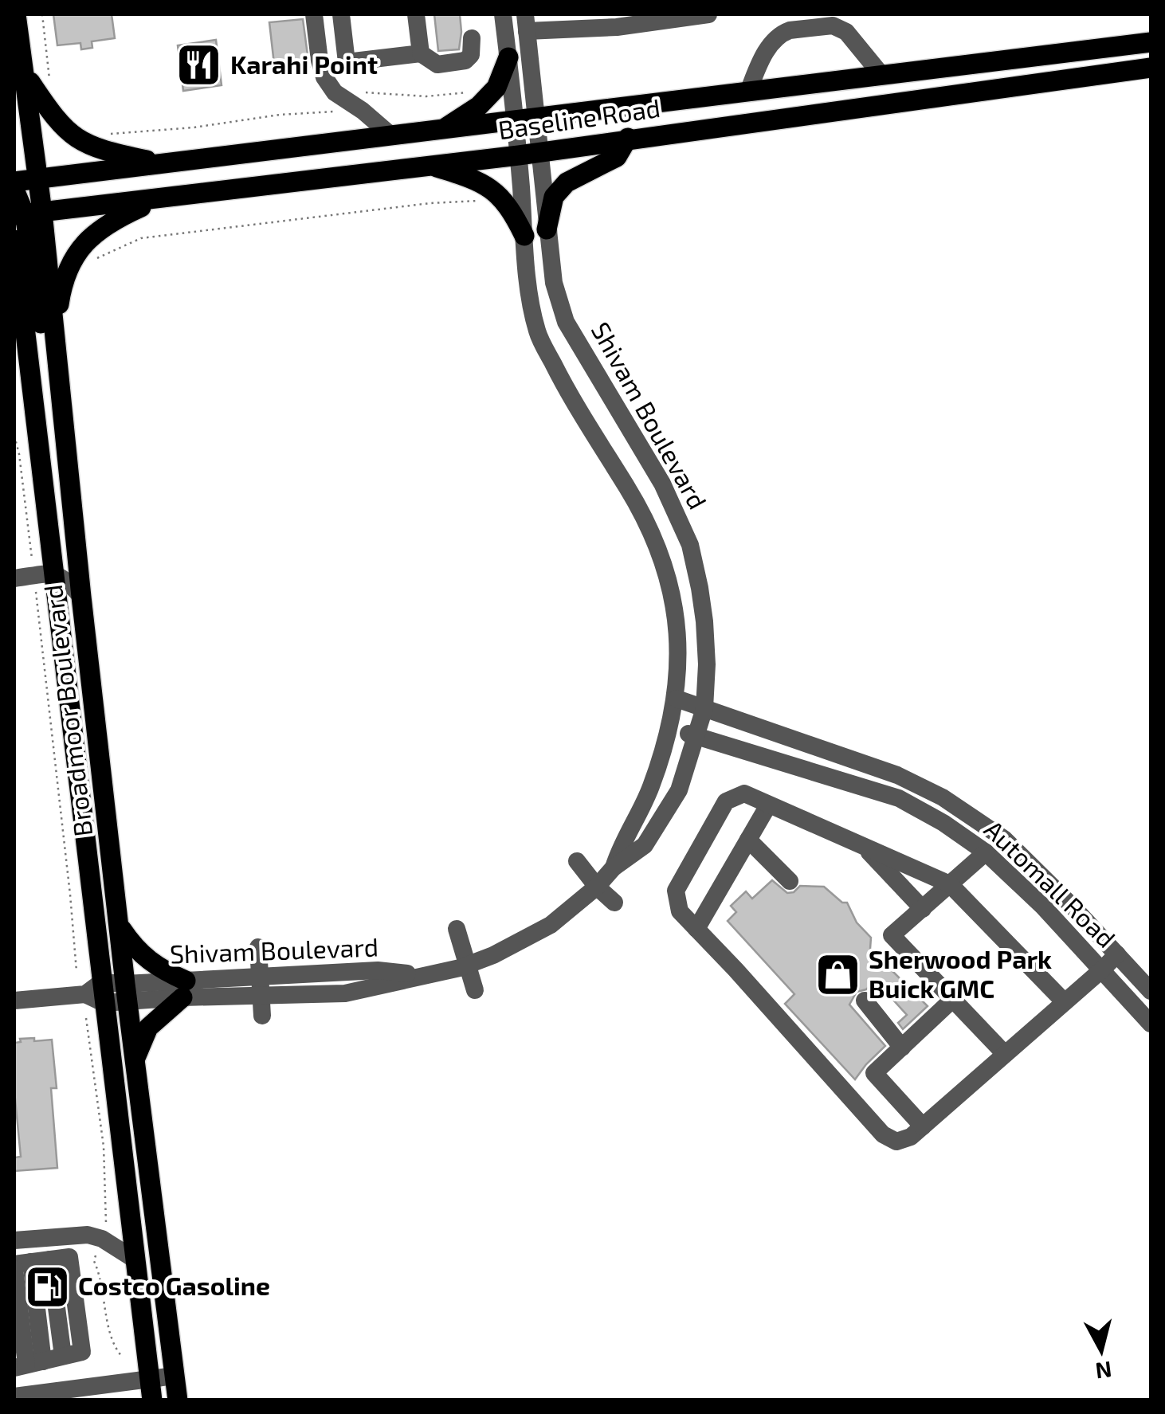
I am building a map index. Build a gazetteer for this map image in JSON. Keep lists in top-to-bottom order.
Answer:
{
  "streets": {
    "main road": ["Baseline Road", "Broadmoor Boulevard"],
    "street": ["Shivam Boulevard", "Automall Road"]
  },
  "crossings": [
    ["Baseline Road", "Shivam Boulevard"],
    ["Baseline Road", "Broadmoor Boulevard"],
    ["Shivam Boulevard", "Broadmoor Boulevard"],
    ["Shivam Boulevard", "Automall Road"]
  ],
  "places": {
    "restaurant": ["Karahi Point"],
    "shop": ["Sherwood Park Buick GMC"],
    "fuel station": ["Costco Gasoline"]
  },
  "north": "bottom"
}
